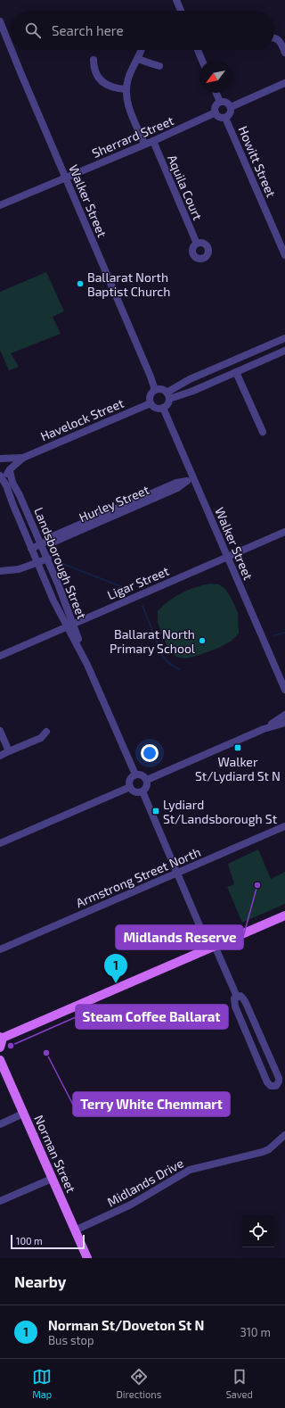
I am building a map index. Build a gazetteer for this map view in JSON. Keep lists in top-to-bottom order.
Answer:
{
  "streets": {
    "main road": ["Norman Street"],
    "street": [
      "Sherrard Street",
      "Howitt Street",
      "Aquila Court",
      "Walker Street",
      "Havelock Street",
      "Hurley Street",
      "Landsborough Street",
      "Ligar Street",
      "Armstrong Street North",
      "Midlands Drive"
    ]
  },
  "crossings": [
    ["Sherrard Street", "Howitt Street"],
    ["Sherrard Street", "Aquila Court"],
    ["Sherrard Street", "Walker Street"],
    ["Walker Street", "Havelock Street"],
    ["Walker Street", "Hurley Street"],
    ["Walker Street", "Ligar Street"],
    ["Havelock Street", "Landsborough Street"],
    ["Hurley Street", "Landsborough Street"],
    ["Landsborough Street", "Ligar Street"],
    ["Norman Street", "Midlands Drive"]
  ],
  "places": {
    "other": [
      "Ballarat North Baptist Church",
      "Ballarat North Primary School",
      "Midlands Reserve",
      "Steam Coffee Ballarat",
      "Terry White Chemmart"
    ],
    "transit": ["Walker St/Lydiard St N", "Lydiard St/Landsborough St"]
  },
  "scale_bar": "100 m",
  "north": "bottom left",
  "page": {
    "search": "Search here",
    "pins": "1",
    "scale": "100 m",
    "heading": "Nearby",
    "list": [
      {
        "mark": "1",
        "name": "Norman St/Doveton St N",
        "note": "Bus stop",
        "value": "310 m"
      }
    ],
    "nav": ["Map", "Directions", "Saved"]
  }
}
